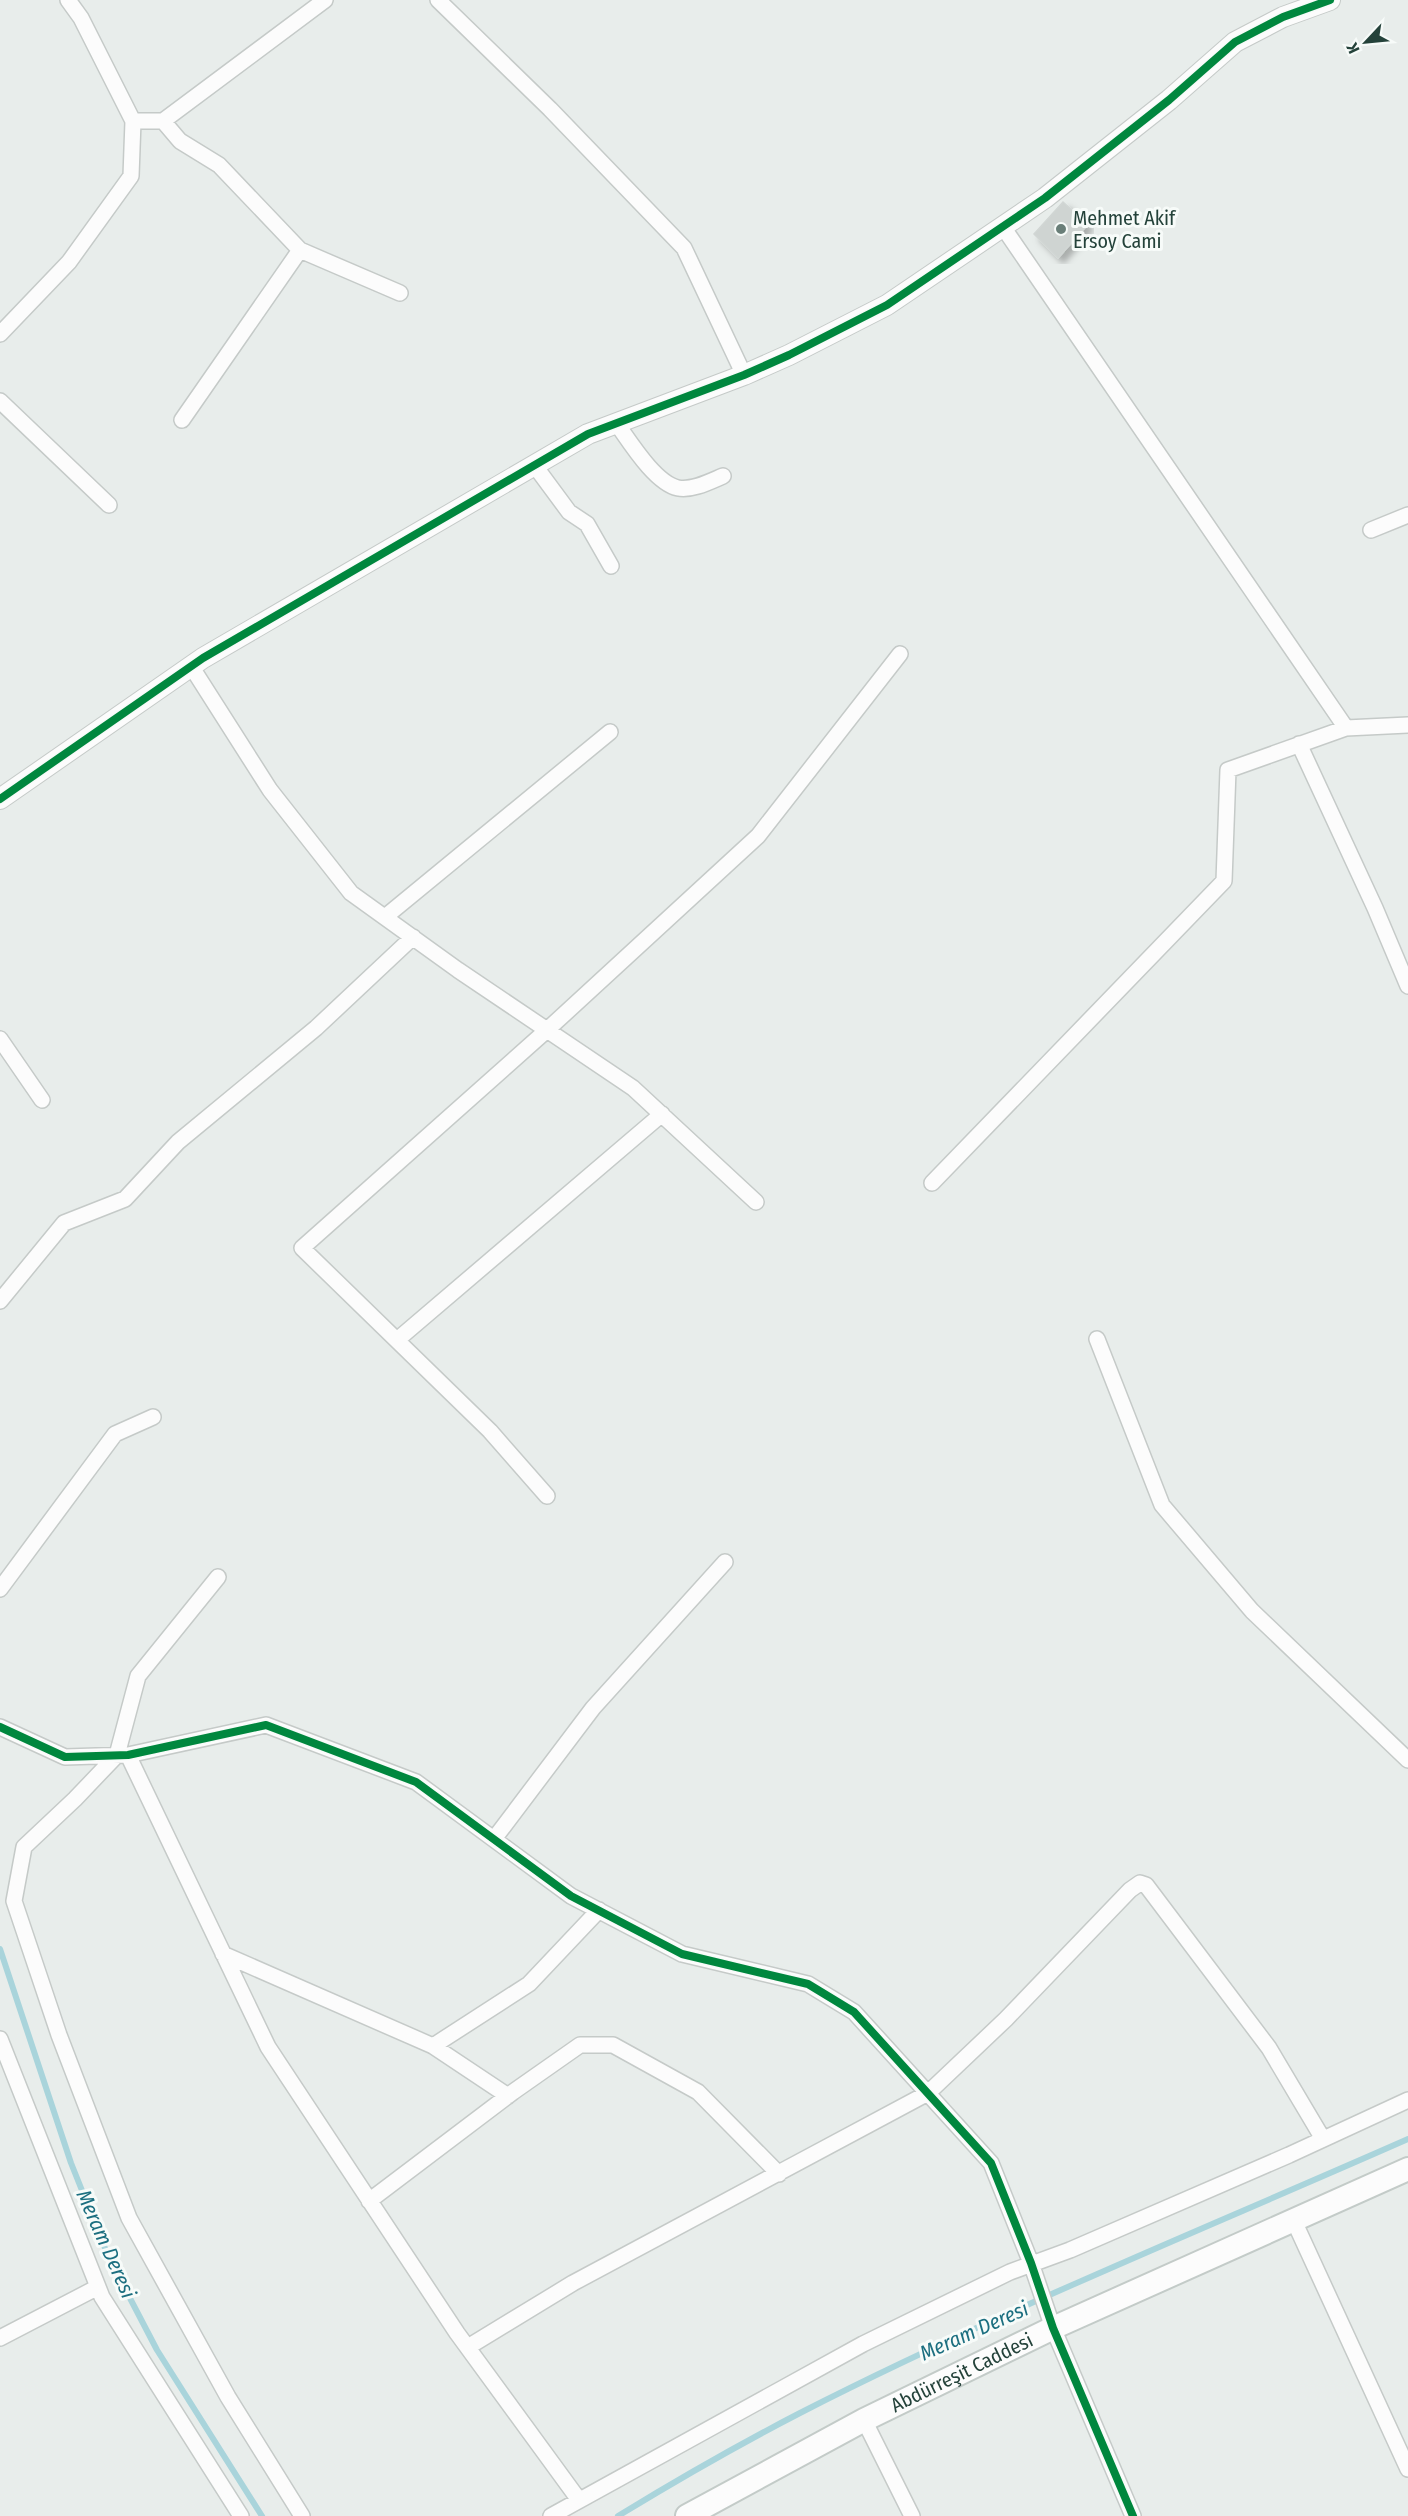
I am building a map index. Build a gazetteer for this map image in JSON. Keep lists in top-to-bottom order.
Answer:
{
  "streets": {
    "main road": ["Abdürreşit Caddesi"]
  },
  "water": ["Meram Deresi"],
  "places": ["Mehmet Akif Ersoy Cami"],
  "north": "bottom left"
}
